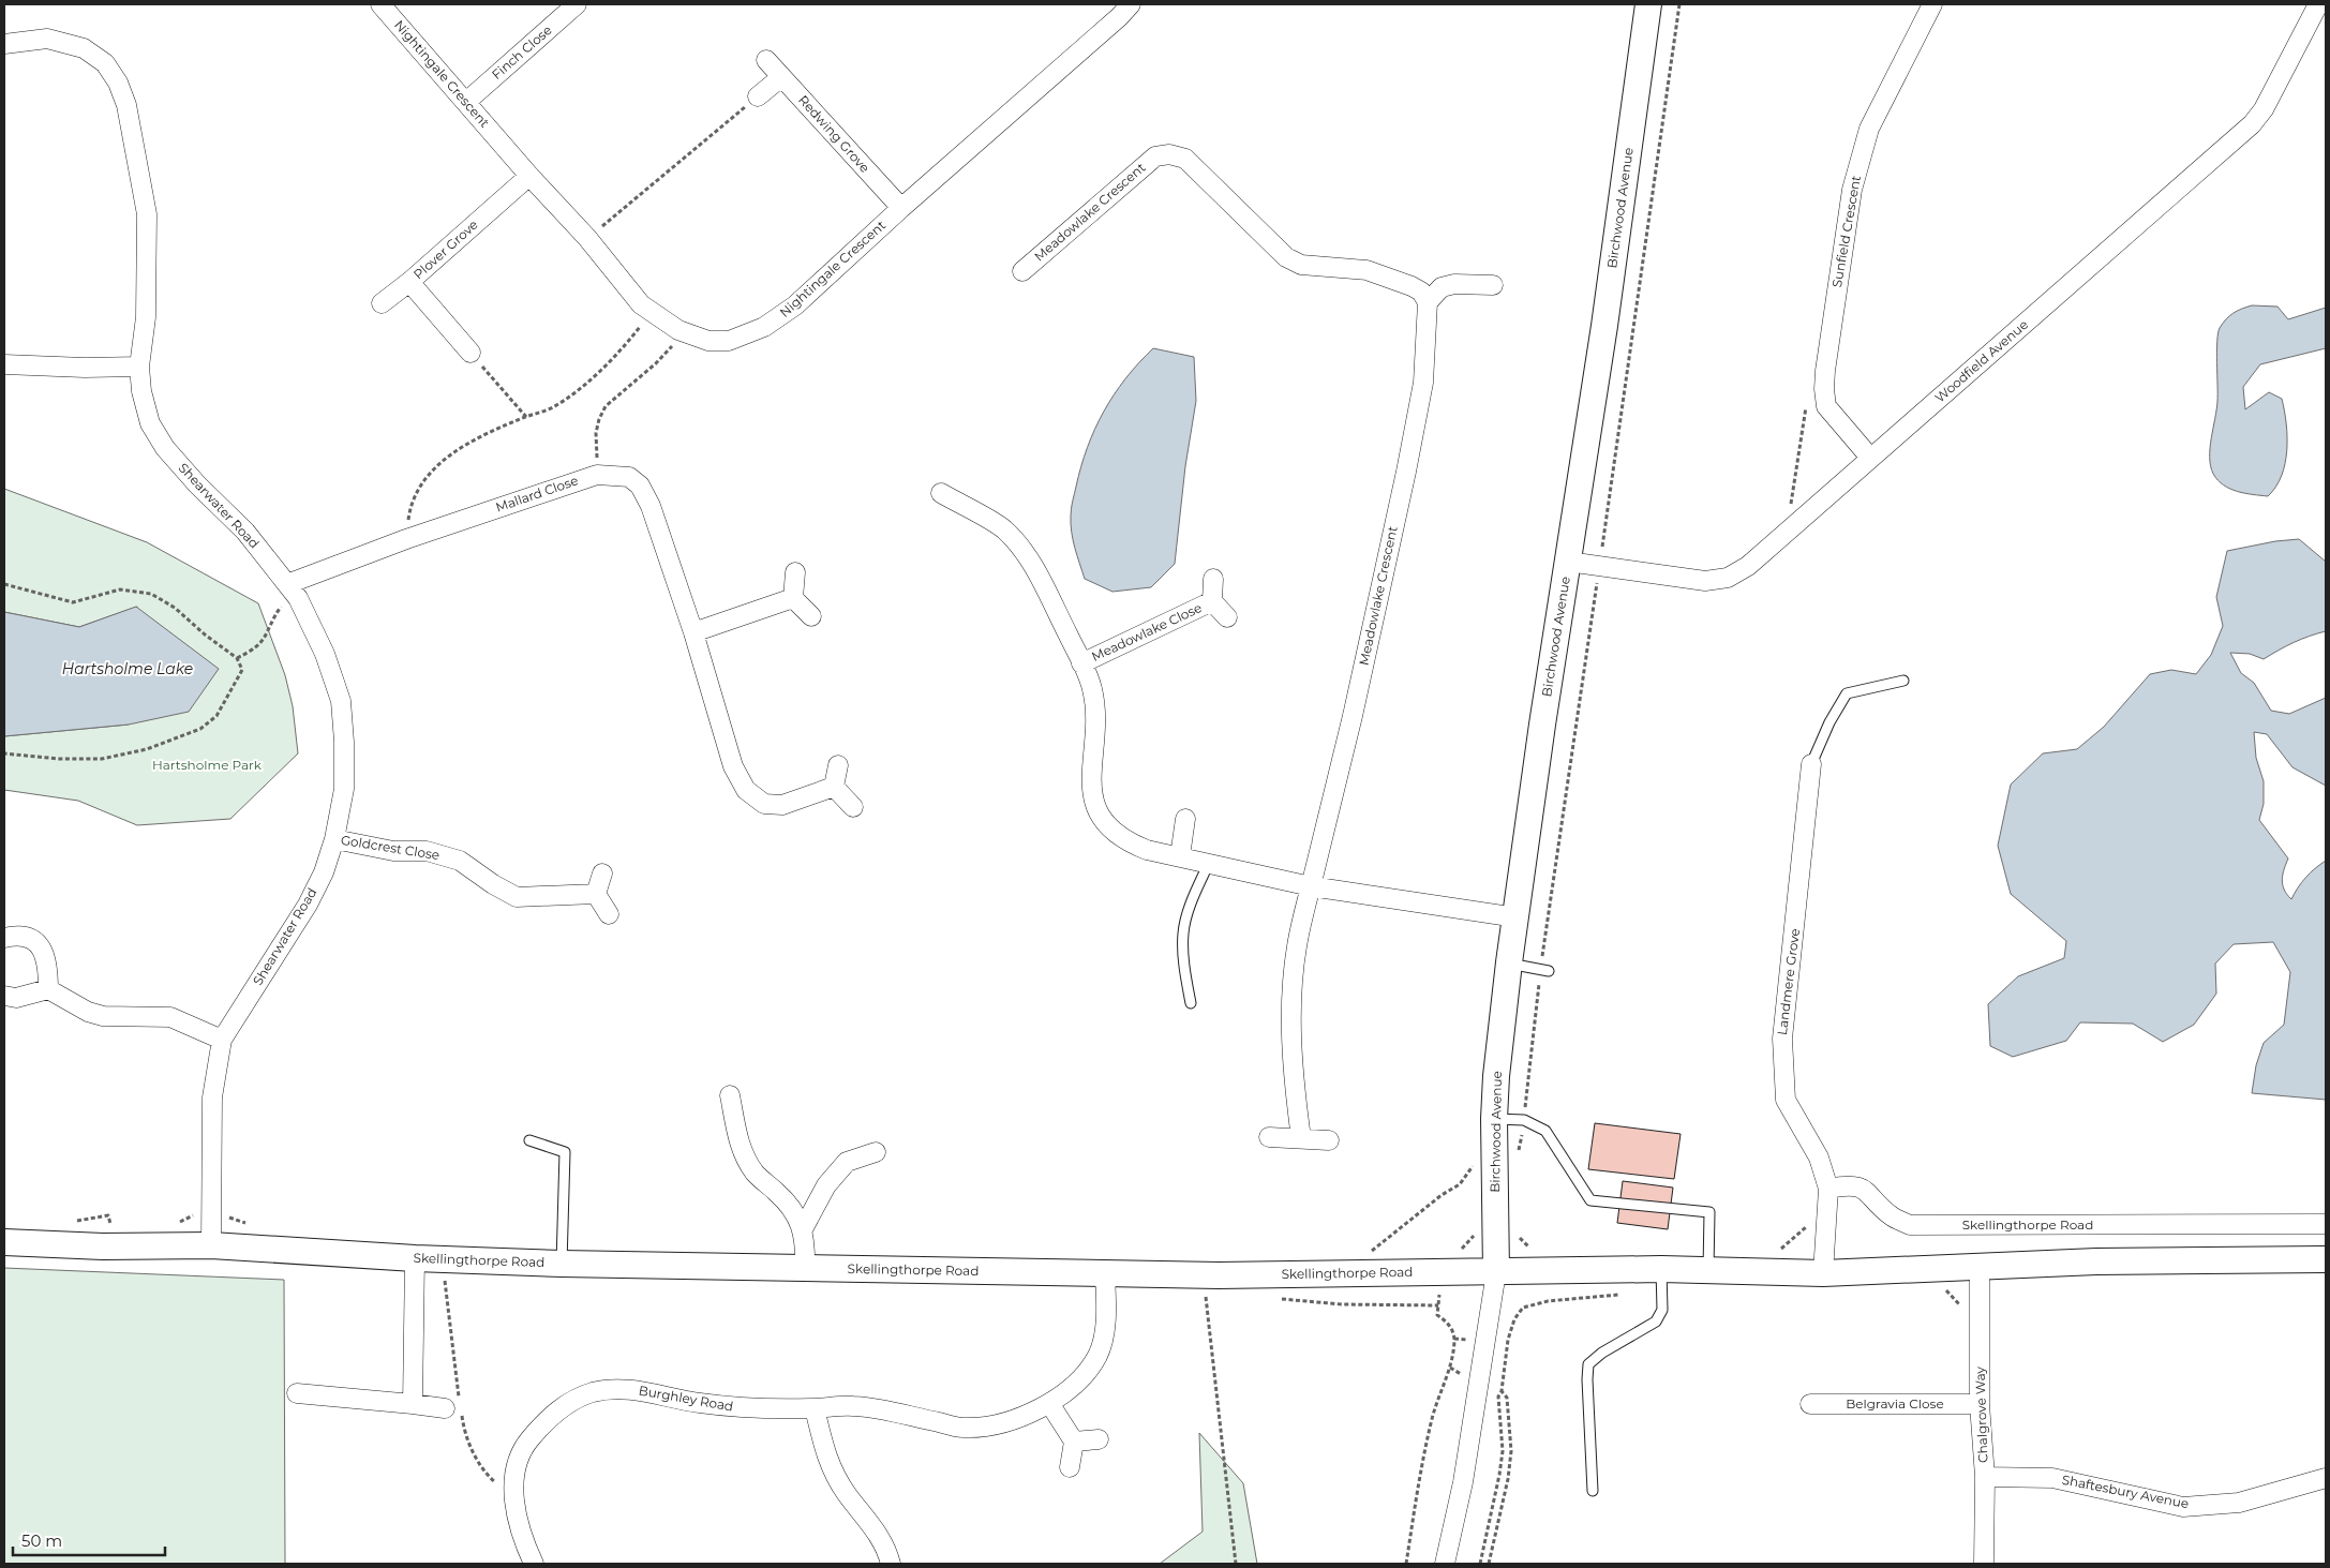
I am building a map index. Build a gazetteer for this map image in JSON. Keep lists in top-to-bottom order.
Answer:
{
  "streets": {
    "main road": ["Birchwood Avenue", "Skellingthorpe Road"],
    "street": [
      "Finch Close",
      "Nightingale Crescent",
      "Redwing Grove",
      "Meadowlake Crescent",
      "Sunfield Crescent",
      "Plover Grove",
      "Woodfield Avenue",
      "Mallard Close",
      "Shearwater Road",
      "Meadowlake Close",
      "Goldcrest Close",
      "Landmere Grove",
      "Burghley Road",
      "Belgravia Close",
      "Chalgrove Way",
      "Shaftesbury Avenue"
    ]
  },
  "crossings": [
    ["Finch Close", "Nightingale Crescent"],
    ["Nightingale Crescent", "Redwing Grove"],
    ["Nightingale Crescent", "Plover Grove"],
    ["Birchwood Avenue", "Woodfield Avenue"],
    ["Birchwood Avenue", "Skellingthorpe Road"],
    ["Meadowlake Crescent", "Meadowlake Close"],
    ["Sunfield Crescent", "Woodfield Avenue"],
    ["Mallard Close", "Shearwater Road"],
    ["Shearwater Road", "Goldcrest Close"],
    ["Shearwater Road", "Skellingthorpe Road"],
    ["Landmere Grove", "Skellingthorpe Road"],
    ["Skellingthorpe Road", "Burghley Road"],
    ["Skellingthorpe Road", "Chalgrove Way"],
    ["Belgravia Close", "Chalgrove Way"],
    ["Chalgrove Way", "Shaftesbury Avenue"]
  ],
  "water": ["Hartsholme Lake"],
  "parks": ["Hartsholme Park"],
  "scale_bar": "50 m"
}
